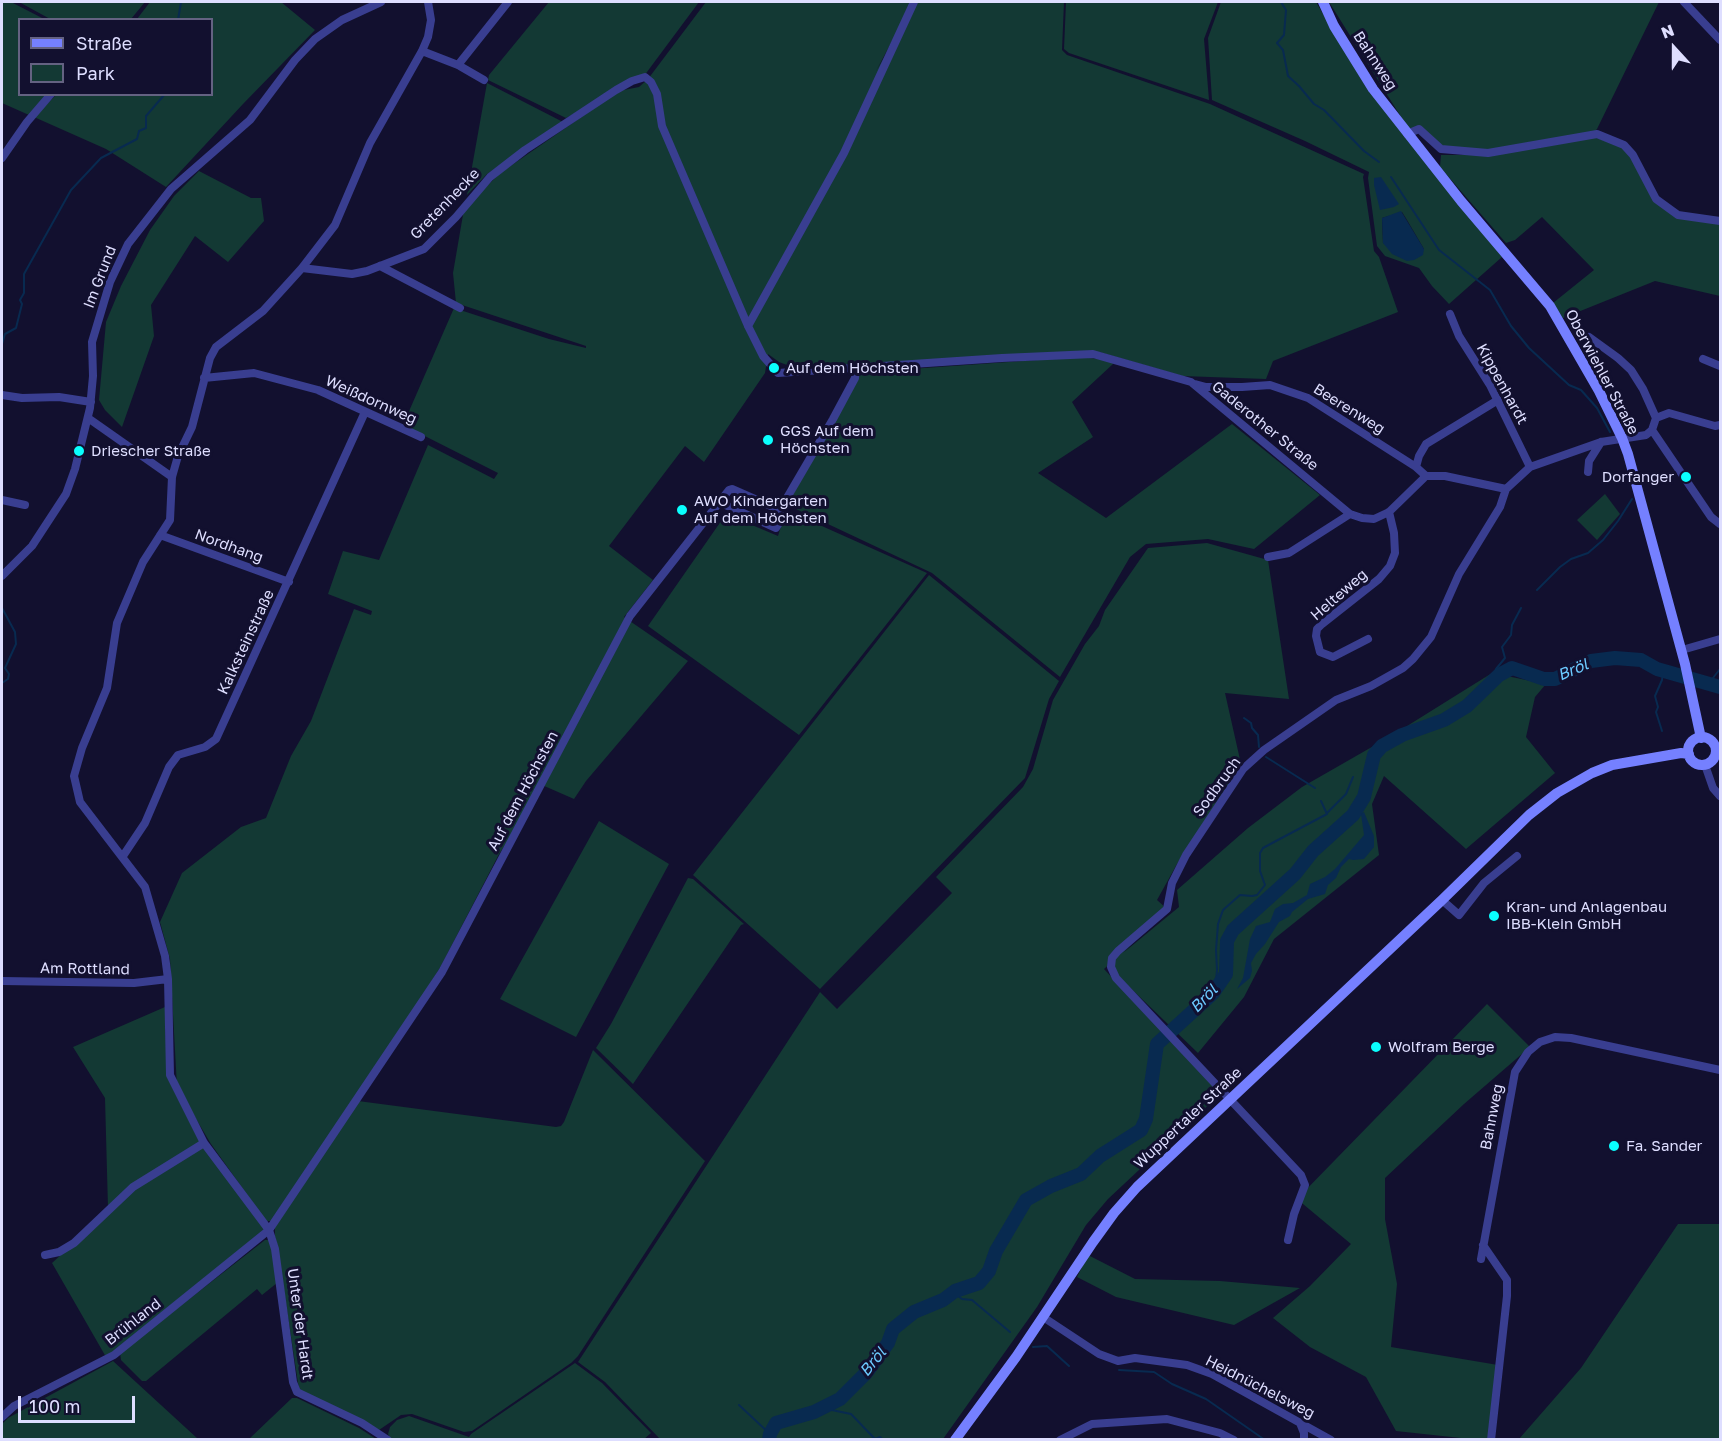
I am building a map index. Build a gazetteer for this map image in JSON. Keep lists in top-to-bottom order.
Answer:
{
  "streets": {
    "main road": ["Bahnweg", "Oberwiehler Straße", "Wuppertaler Straße"],
    "street": [
      "Gretenhecke",
      "Im Grund",
      "Kippenhardt",
      "Weißdornweg",
      "Beerenweg",
      "Gaderother Straße",
      "Nordhang",
      "Helteweg",
      "Kalksteinstraße",
      "Sodbruch",
      "Auf dem Höchsten",
      "Am Rottland",
      "Brühland",
      "Unter der Hardt",
      "Heidnüchelsweg"
    ]
  },
  "crossings": [
    ["Bahnweg", "Oberwiehler Straße"],
    ["Gretenhecke", "Gaderother Straße"],
    ["Oberwiehler Straße", "Wuppertaler Straße"],
    ["Weißdornweg", "Kalksteinstraße"],
    ["Beerenweg", "Gaderother Straße"],
    ["Nordhang", "Kalksteinstraße"],
    ["Sodbruch", "Wuppertaler Straße"],
    ["Auf dem Höchsten", "Brühland"],
    ["Auf dem Höchsten", "Unter der Hardt"],
    ["Wuppertaler Straße", "Heidnüchelsweg"],
    ["Brühland", "Unter der Hardt"]
  ],
  "water": ["Bröl"],
  "places": [
    "Auf dem Höchsten",
    "GGS Auf dem Höchsten",
    "Driescher Straße",
    "Dorfanger",
    "AWO Kindergarten Auf dem Höchsten",
    "Kran- und Anlagenbau IBB-Klein GmbH",
    "Wolfram Berge",
    "Fa. Sander"
  ],
  "legend": ["Straße", "Park"],
  "scale_bar": "100 m",
  "north": "top"
}
